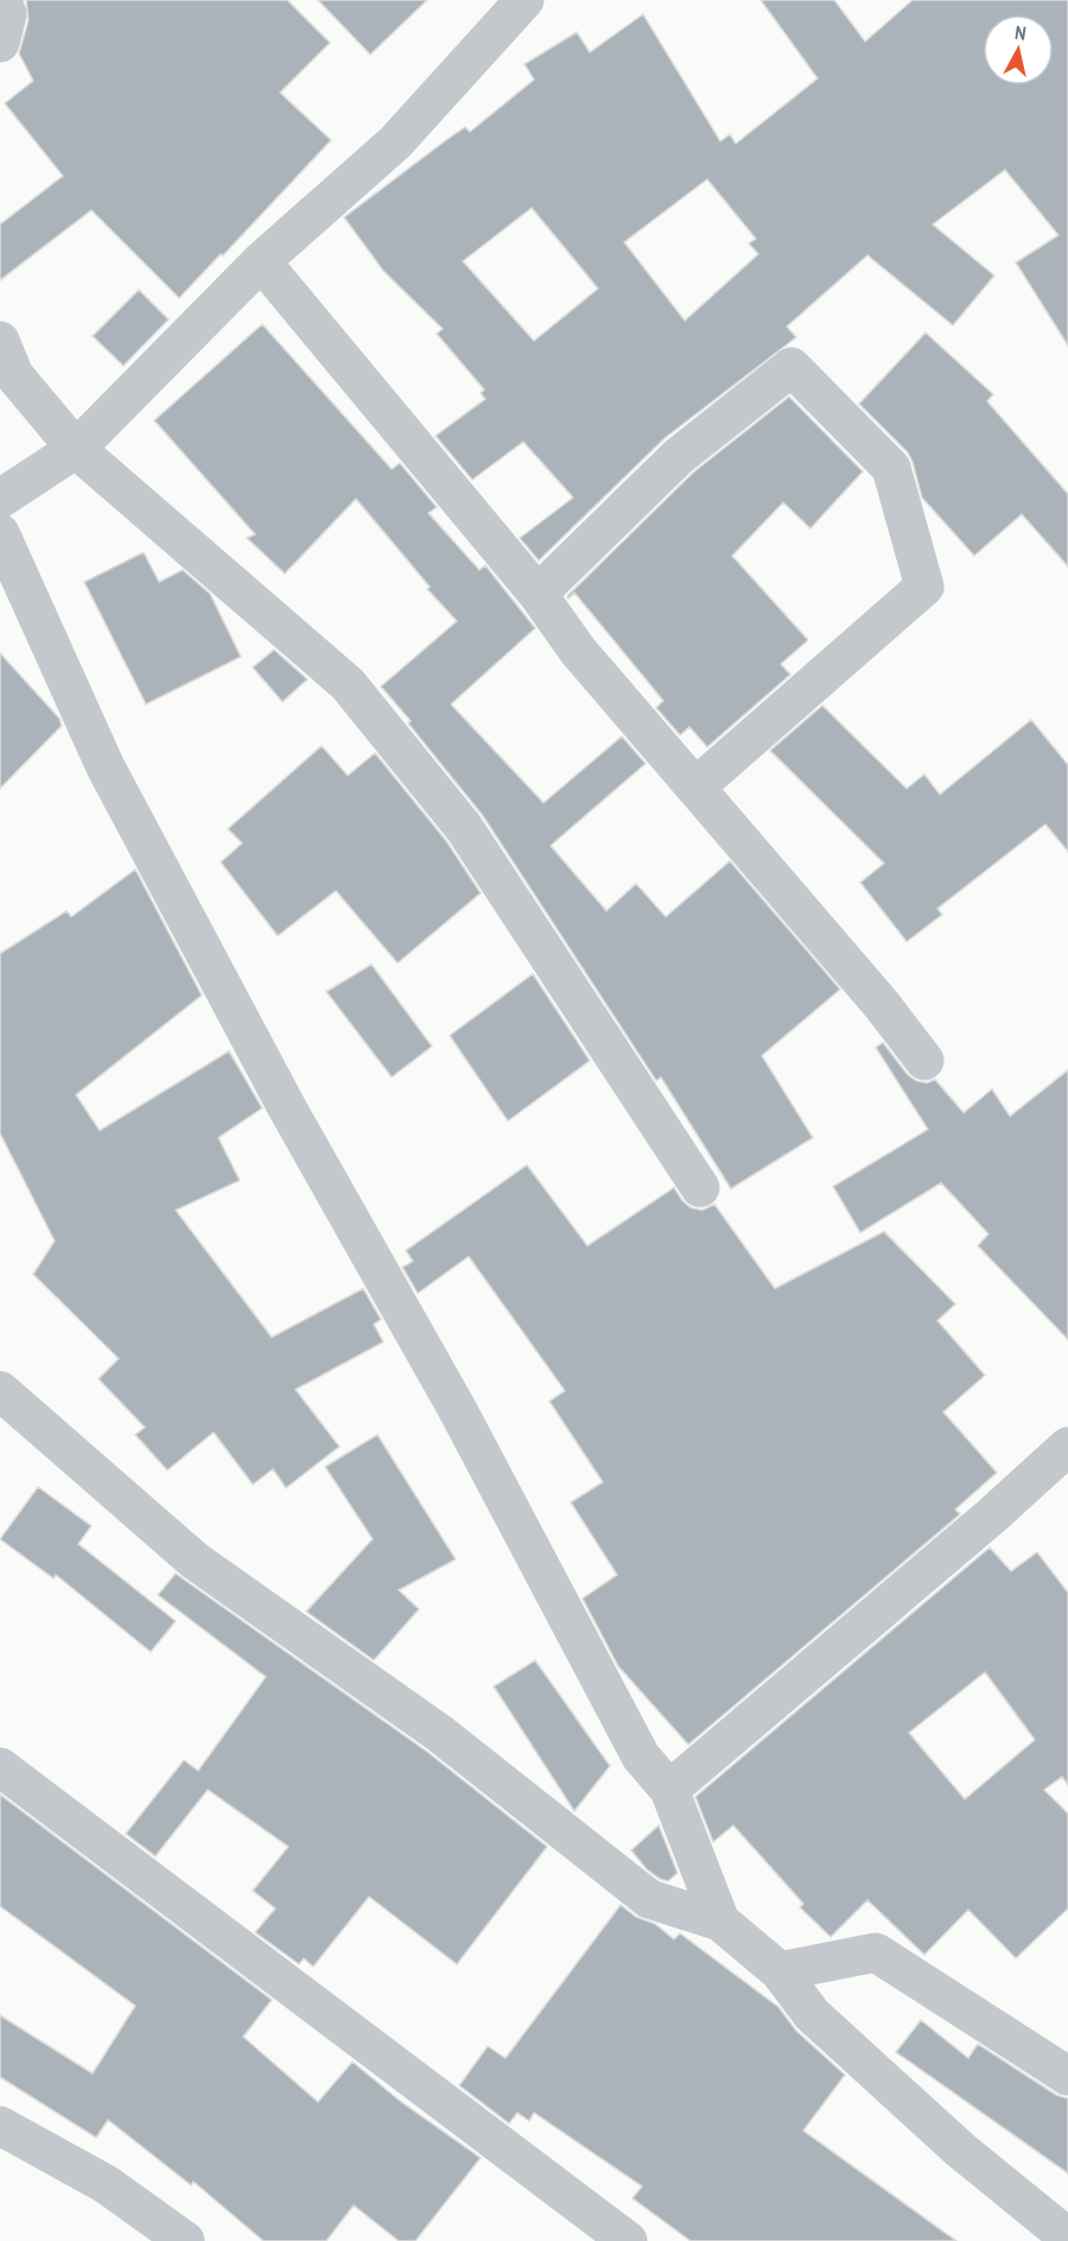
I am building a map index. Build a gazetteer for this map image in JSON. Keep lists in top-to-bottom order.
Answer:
{
  "north": "top"
}
